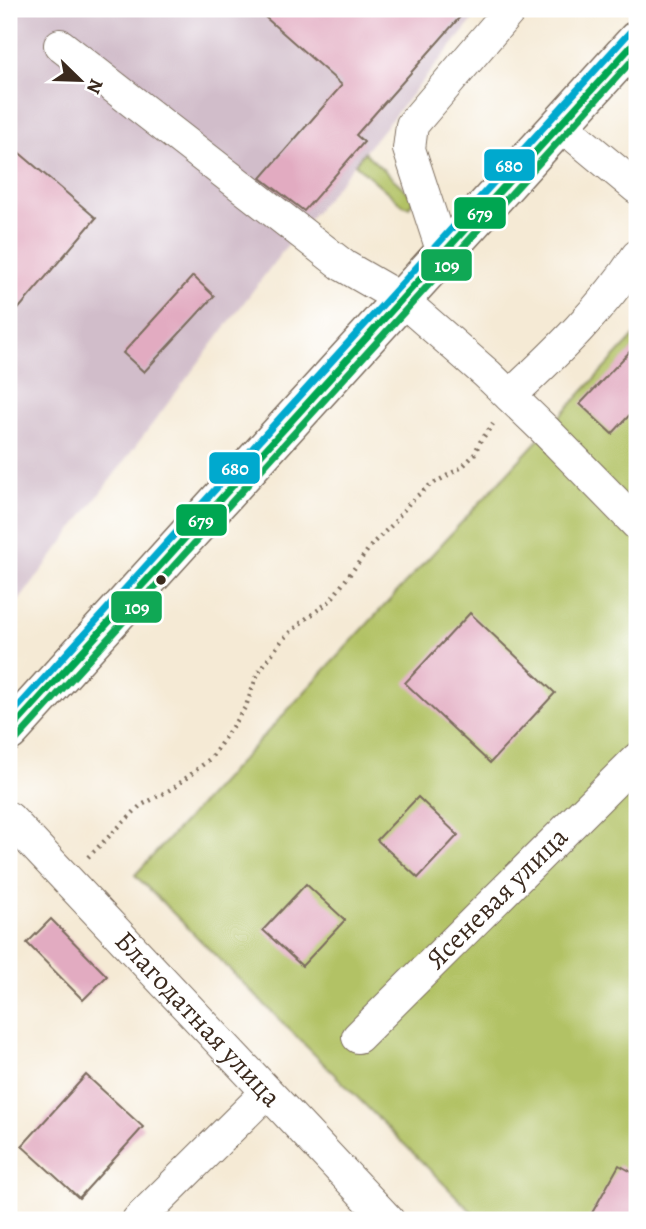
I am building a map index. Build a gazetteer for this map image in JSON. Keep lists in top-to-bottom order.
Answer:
{
  "streets": {
    "street": ["Ясеневая улица", "Благодатная улица"]
  },
  "lines": ["transit line 680", "transit line 679", "transit line 109"],
  "north": "bottom right"
}
